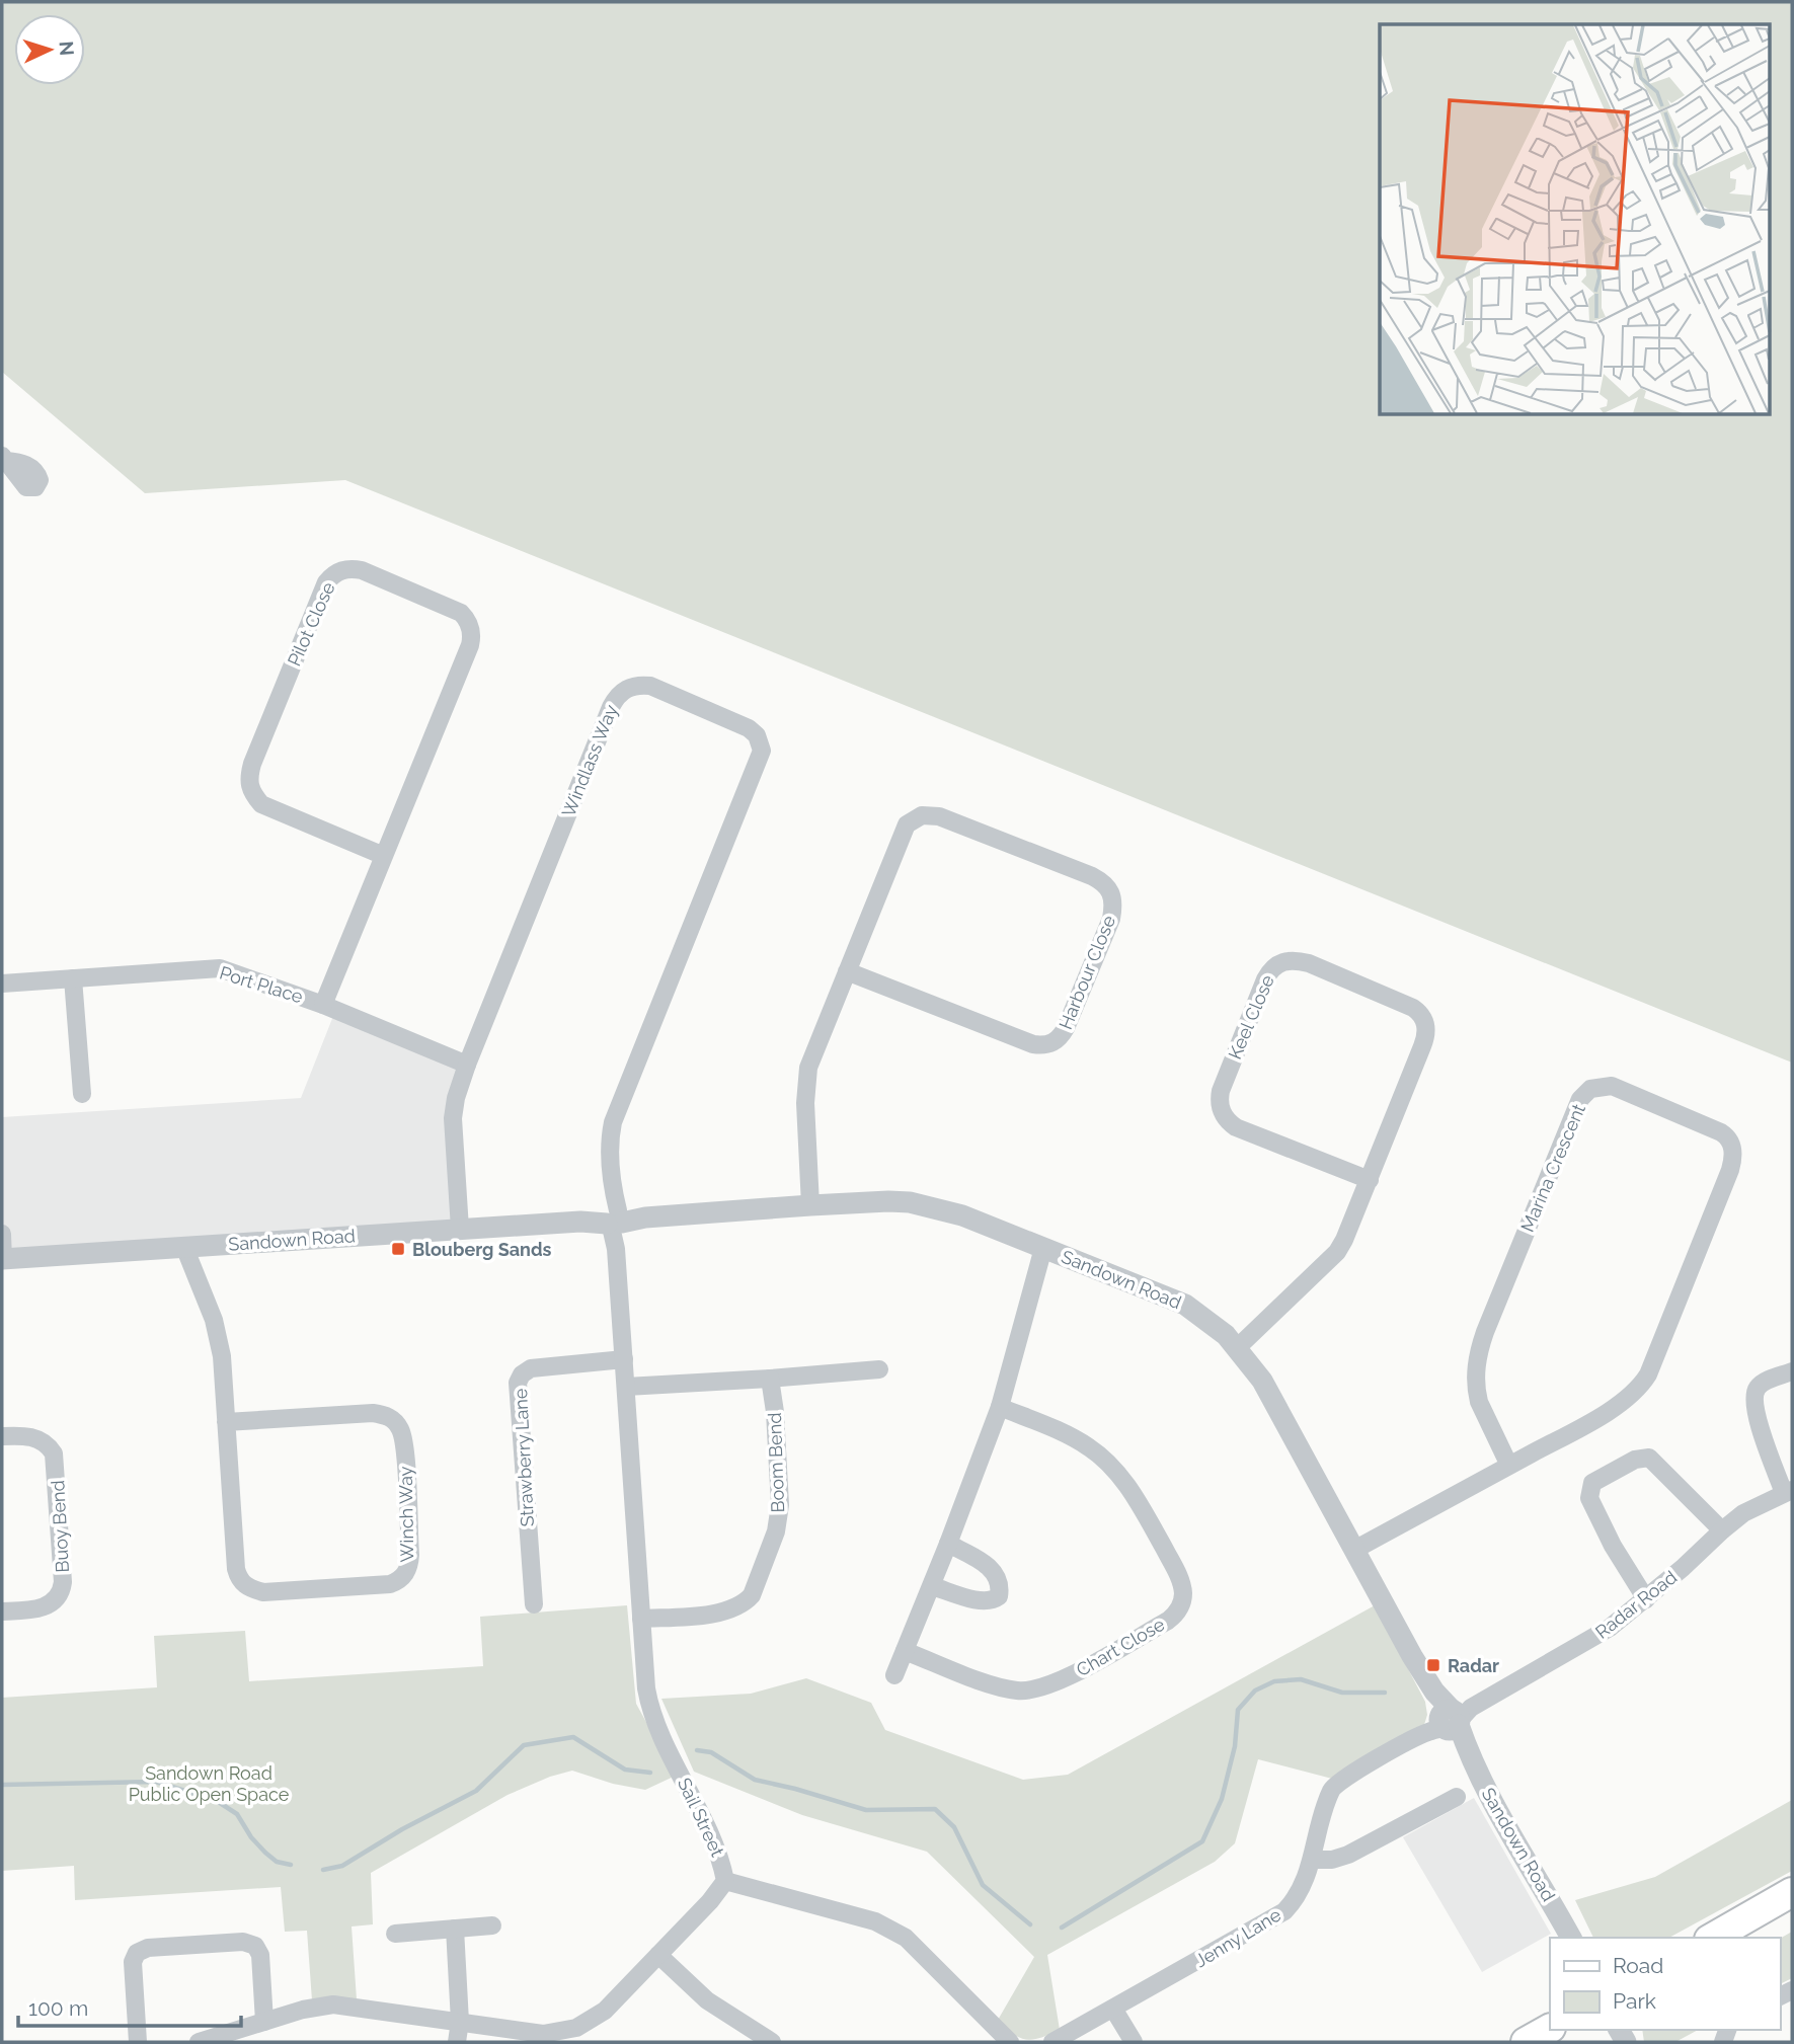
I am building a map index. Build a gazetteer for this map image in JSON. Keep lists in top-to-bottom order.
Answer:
{
  "streets": {
    "street": [
      "Pilot Close",
      "Windlass Way",
      "Harbour Close",
      "Port Place",
      "Keel Close",
      "Marina Crescent",
      "Sandown Road",
      "Strawberry Lane",
      "Boom Bend",
      "Winch Way",
      "Buoy Bend",
      "Radar Road",
      "Chart Close",
      "Sail Street",
      "Jenny Lane"
    ]
  },
  "crossings": [
    ["Pilot Close", "Port Place"],
    ["Windlass Way", "Port Place"],
    ["Windlass Way", "Sandown Road"],
    ["Windlass Way", "Sail Street"],
    ["Harbour Close", "Sandown Road"],
    ["Keel Close", "Sandown Road"],
    ["Marina Crescent", "Sandown Road"],
    ["Sandown Road", "Winch Way"],
    ["Sandown Road", "Radar Road"],
    ["Sandown Road", "Sail Street"],
    ["Sandown Road", "Jenny Lane"],
    ["Strawberry Lane", "Sail Street"],
    ["Boom Bend", "Sail Street"],
    ["Radar Road", "Jenny Lane"]
  ],
  "parks": ["Sandown Road Public Open Space"],
  "places": {
    "transit": ["Blouberg Sands", "Radar"]
  },
  "legend": ["Road", "Park"],
  "scale_bar": "100 m",
  "north": "right"
}
